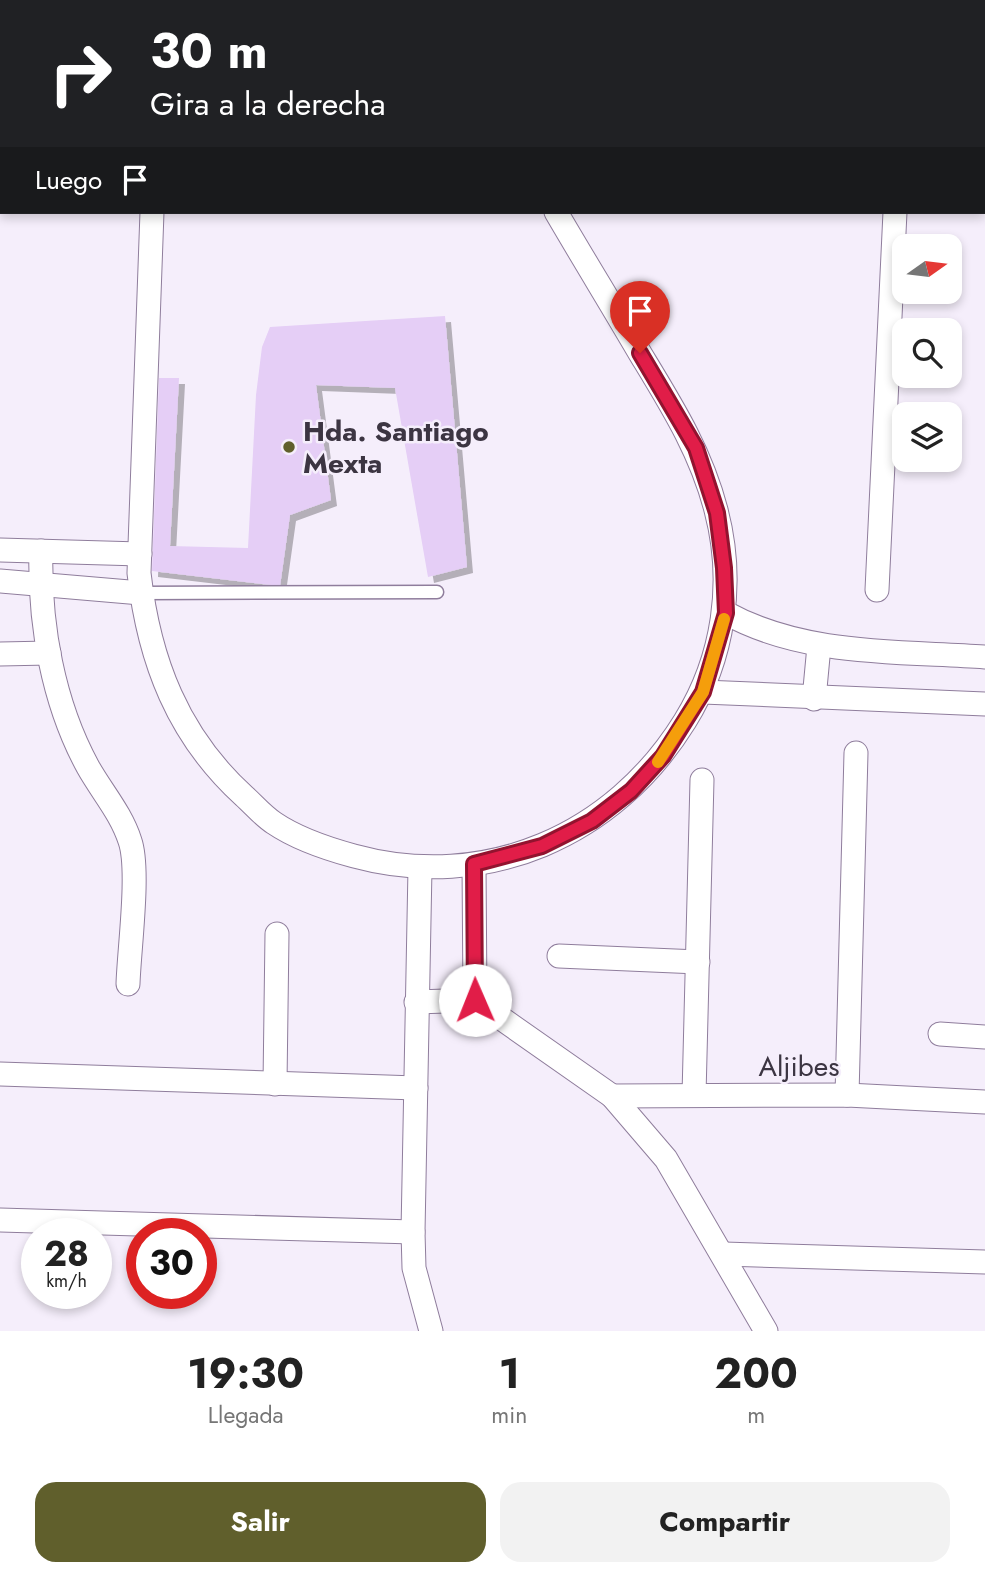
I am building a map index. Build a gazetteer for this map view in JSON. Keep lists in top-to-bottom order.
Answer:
{
  "streets": {
    "street": ["Aljibes"]
  },
  "places": ["Hda. Santiago Mexta"],
  "north": "right",
  "page": {
    "turn": ["30 m", "Gira a la derecha"],
    "then": "Luego",
    "speed": "28 km/h",
    "limit": "30",
    "eta": [
      "19:30",
      "Llegada",
      "1",
      "min",
      "200",
      "m"
    ],
    "buttons": ["Salir", "Compartir"]
  }
}
